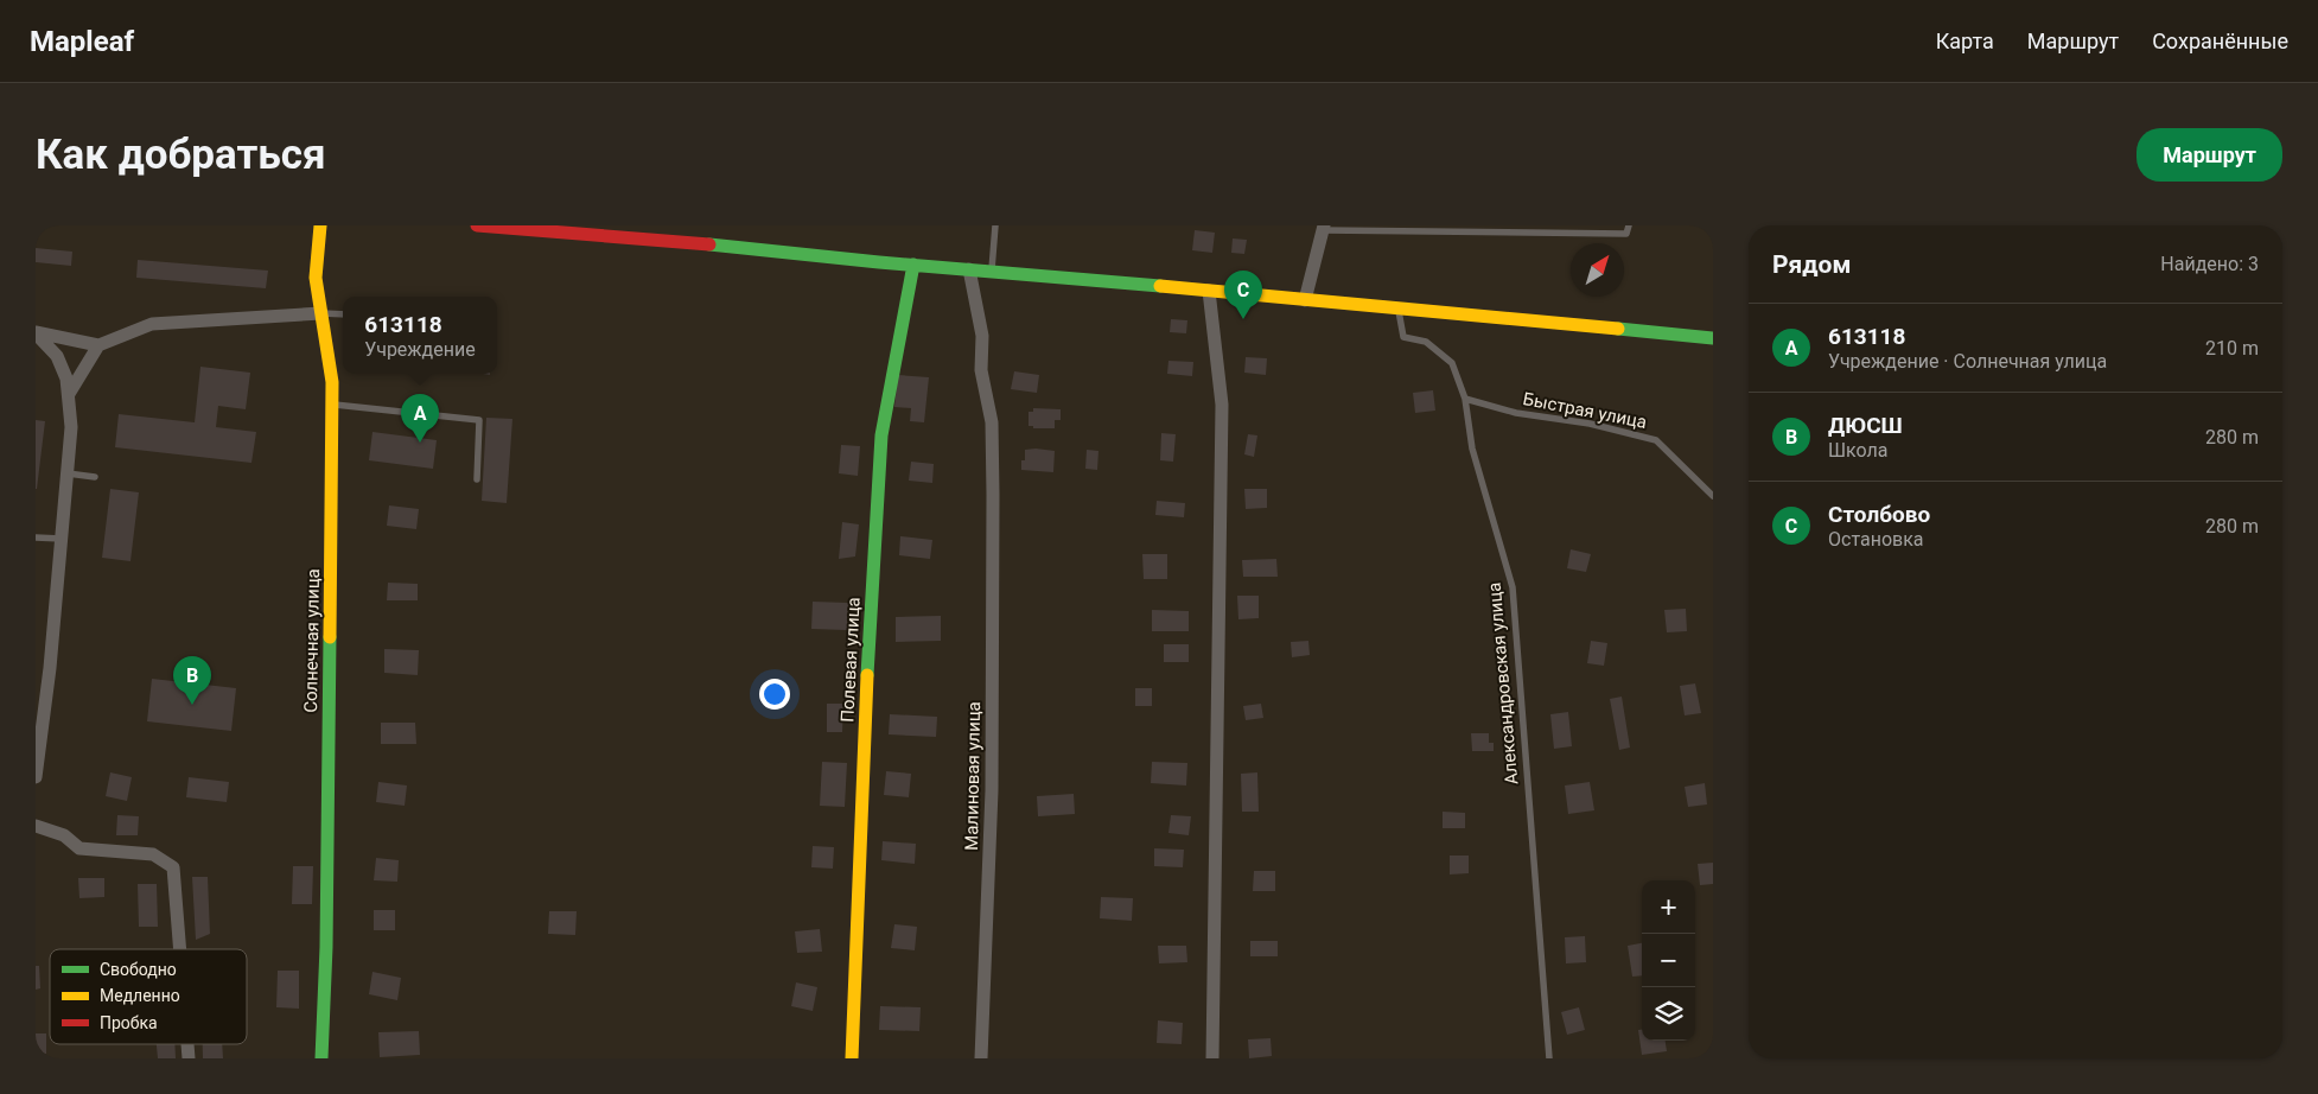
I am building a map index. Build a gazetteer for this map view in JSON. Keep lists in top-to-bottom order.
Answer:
{
  "streets": {
    "main road": ["Солнечная улица", "Полевая улица"],
    "street": ["Малиновая улица"],
    "lane": ["Быстрая улица", "Александровская улица"]
  },
  "crossings": [
    ["Быстрая улица", "Александровская улица"]
  ],
  "legend": ["Свободно", "Медленно", "Пробка"],
  "north": "top right",
  "page": {
    "header": "Mapleaf",
    "nav": ["Карта", "Маршрут", "Сохранённые"],
    "buttons": "Маршрут",
    "title": "Как добраться",
    "heading": ["Рядом", "Найдено: 3"],
    "pins": ["C", "A", "B"],
    "popup": ["613118", "Учреждение"],
    "list": [
      {
        "mark": "A",
        "name": "613118",
        "note": "Учреждение · Солнечная улица",
        "value": "210 m"
      },
      {
        "mark": "B",
        "name": "ДЮСШ",
        "note": "Школа",
        "value": "280 m"
      },
      {
        "mark": "C",
        "name": "Столбово",
        "note": "Остановка",
        "value": "280 m"
      }
    ],
    "map_buttons": ["+", "−"]
  }
}
